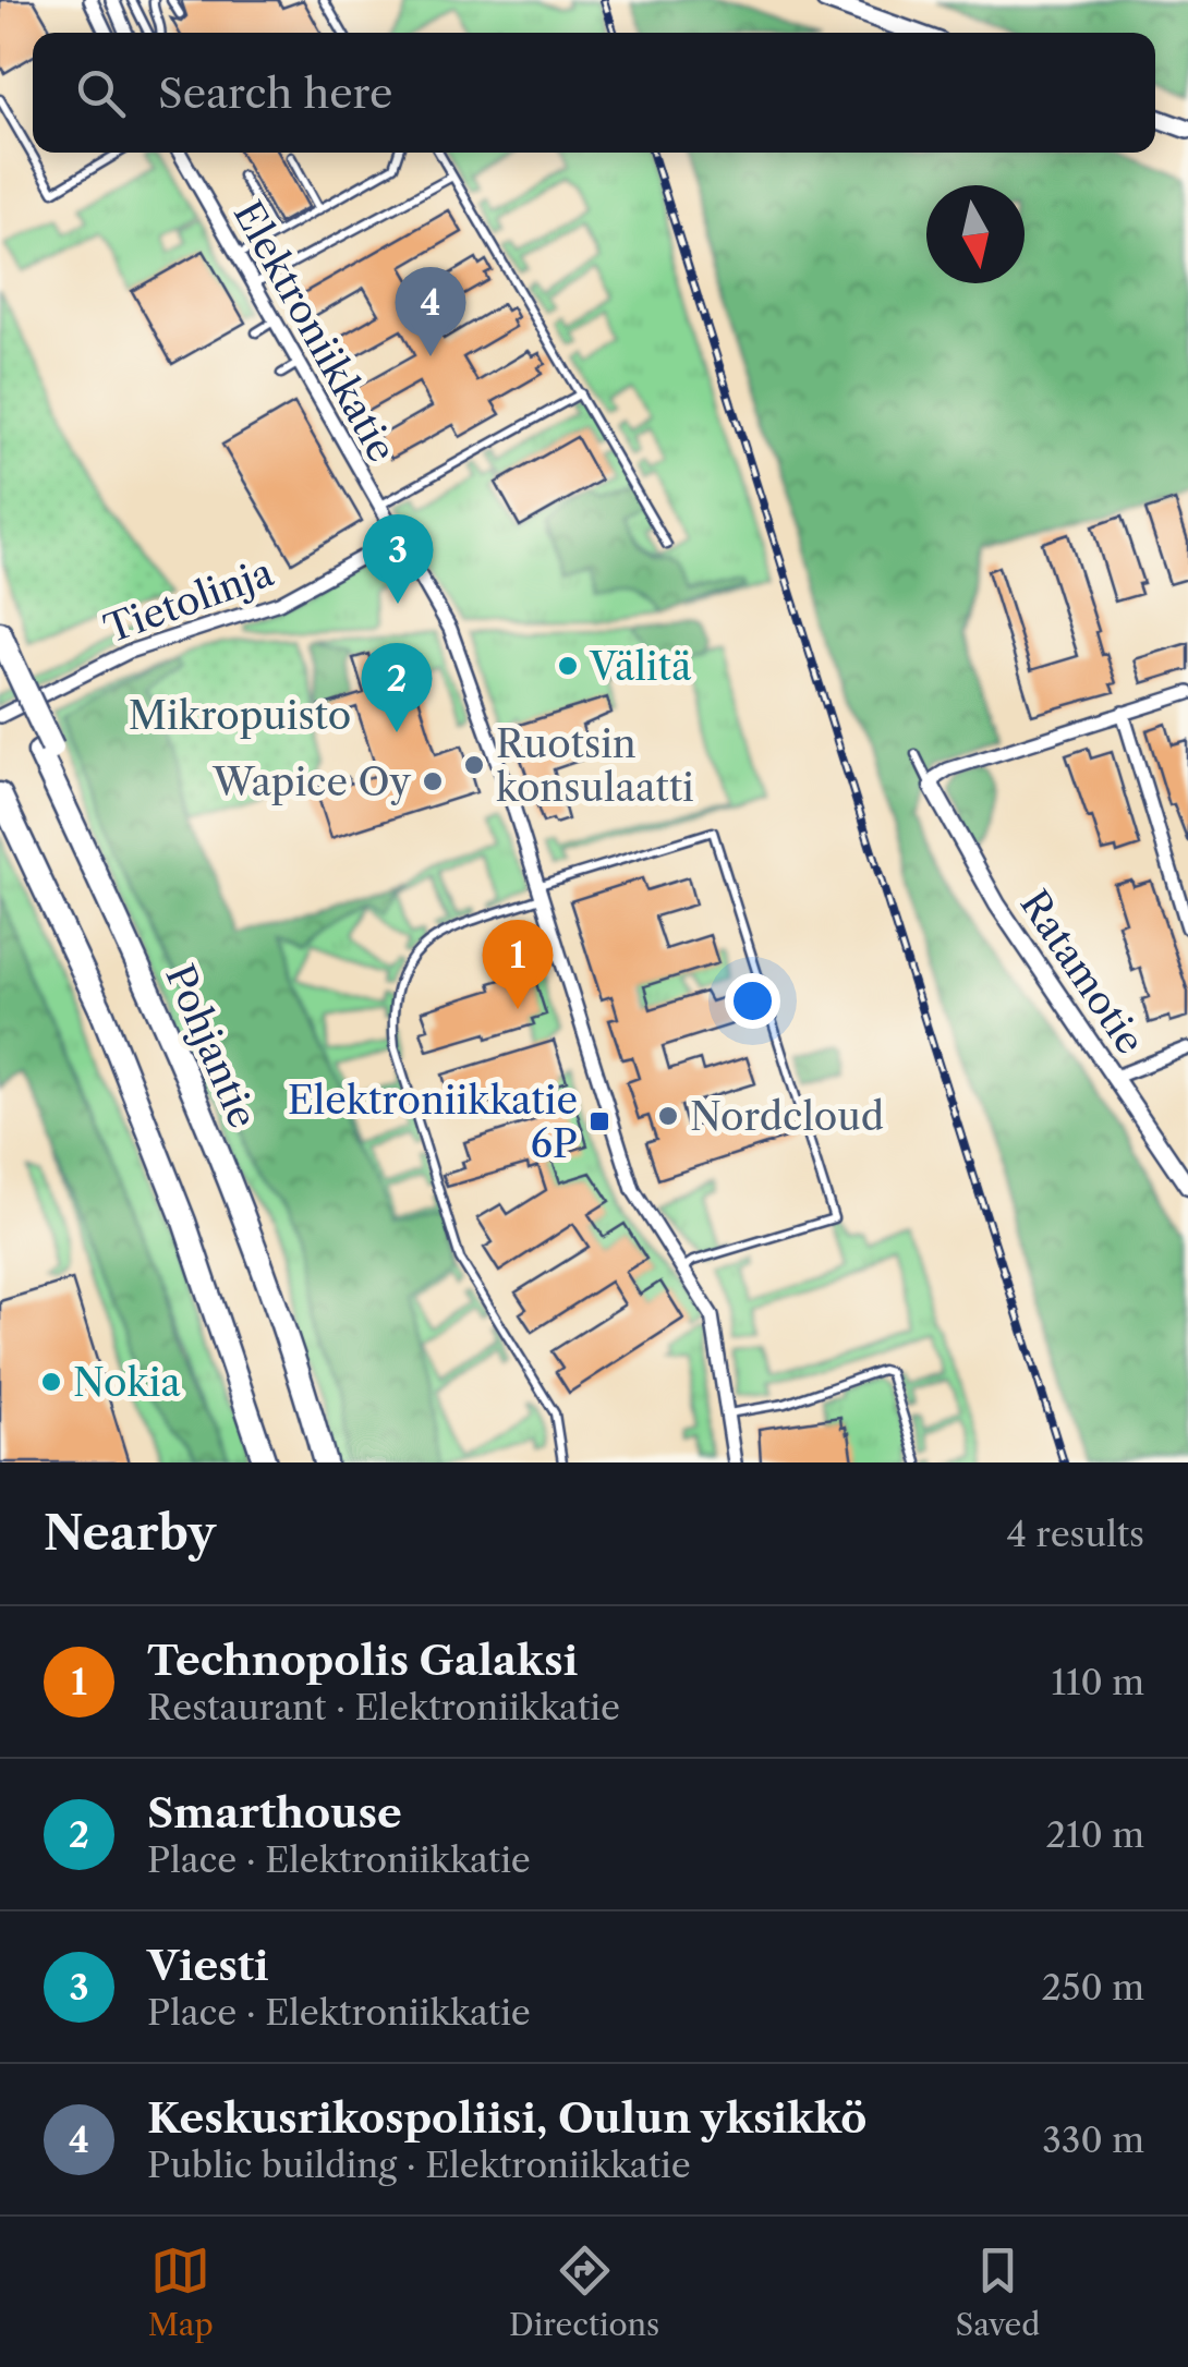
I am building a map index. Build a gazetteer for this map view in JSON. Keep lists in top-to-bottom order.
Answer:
{
  "streets": {
    "highway": ["Pohjantie"],
    "street": ["Elektroniikkatie", "Tietolinja", "Ratamotie"]
  },
  "crossings": [
    ["Elektroniikkatie", "Tietolinja"]
  ],
  "parks": ["Mikropuisto"],
  "places": {
    "other": [
      "Välitä",
      "Ruotsin konsulaatti",
      "Wapice Oy",
      "Nordcloud",
      "Nokia"
    ],
    "transit": ["Elektroniikkatie 6P"]
  },
  "north": "bottom",
  "page": {
    "search": "Search here",
    "pins": [
      "4",
      "3",
      "2",
      "1"
    ],
    "heading": ["Nearby", "4 results"],
    "list": [
      {
        "mark": "1",
        "name": "Technopolis Galaksi",
        "note": "Restaurant · Elektroniikkatie",
        "value": "110 m"
      },
      {
        "mark": "2",
        "name": "Smarthouse",
        "note": "Place · Elektroniikkatie",
        "value": "210 m"
      },
      {
        "mark": "3",
        "name": "Viesti",
        "note": "Place · Elektroniikkatie",
        "value": "250 m"
      },
      {
        "mark": "4",
        "name": "Keskusrikospoliisi, Oulun yksikkö",
        "note": "Public building · Elektroniikkatie",
        "value": "330 m"
      }
    ],
    "nav": ["Map", "Directions", "Saved"]
  }
}
